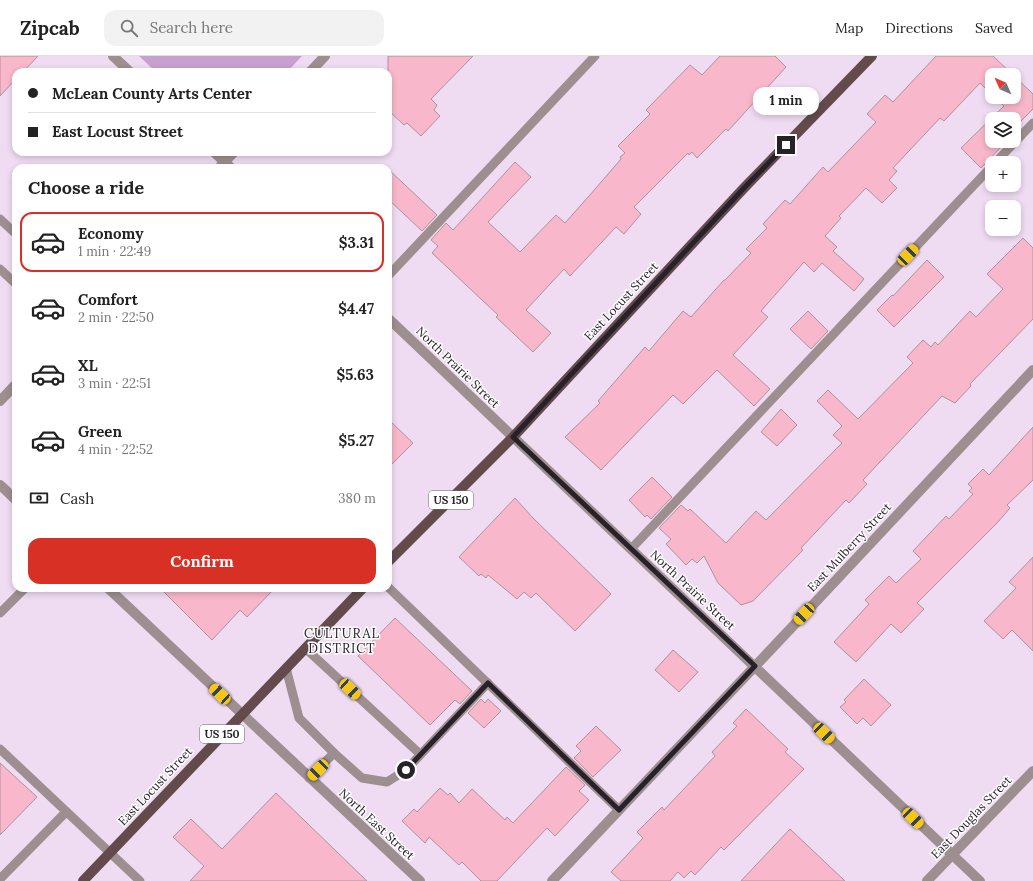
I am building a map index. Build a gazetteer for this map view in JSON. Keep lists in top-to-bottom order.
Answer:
{
  "streets": {
    "main road": ["East Locust Street", "US 150"],
    "street": [
      "North Prairie Street",
      "East Mulberry Street",
      "East Douglas Street",
      "North East Street"
    ]
  },
  "crossings": [
    ["East Locust Street", "North Prairie Street"],
    ["East Locust Street", "North East Street"],
    ["North Prairie Street", "East Mulberry Street"],
    ["North Prairie Street", "East Douglas Street"]
  ],
  "districts": ["CULTURAL DISTRICT"],
  "north": "top left",
  "page": {
    "header": "Zipcab",
    "search": "Search here",
    "nav": ["Map", "Directions", "Saved"],
    "map_buttons": ["+", "−"],
    "banner": ["McLean County Arts Center", "East Locust Street"],
    "bubble": "1 min",
    "heading": "Choose a ride",
    "list": [
      {
        "name": "Economy",
        "note": "1 min · 22:49",
        "value": "$3.31"
      },
      {
        "name": "Comfort",
        "note": "2 min · 22:50",
        "value": "$4.47"
      },
      {
        "name": "XL",
        "note": "3 min · 22:51",
        "value": "$5.63"
      },
      {
        "name": "Green",
        "note": "4 min · 22:52",
        "value": "$5.27"
      }
    ],
    "pay": ["Cash", "380 m"],
    "buttons": "Confirm"
  }
}
